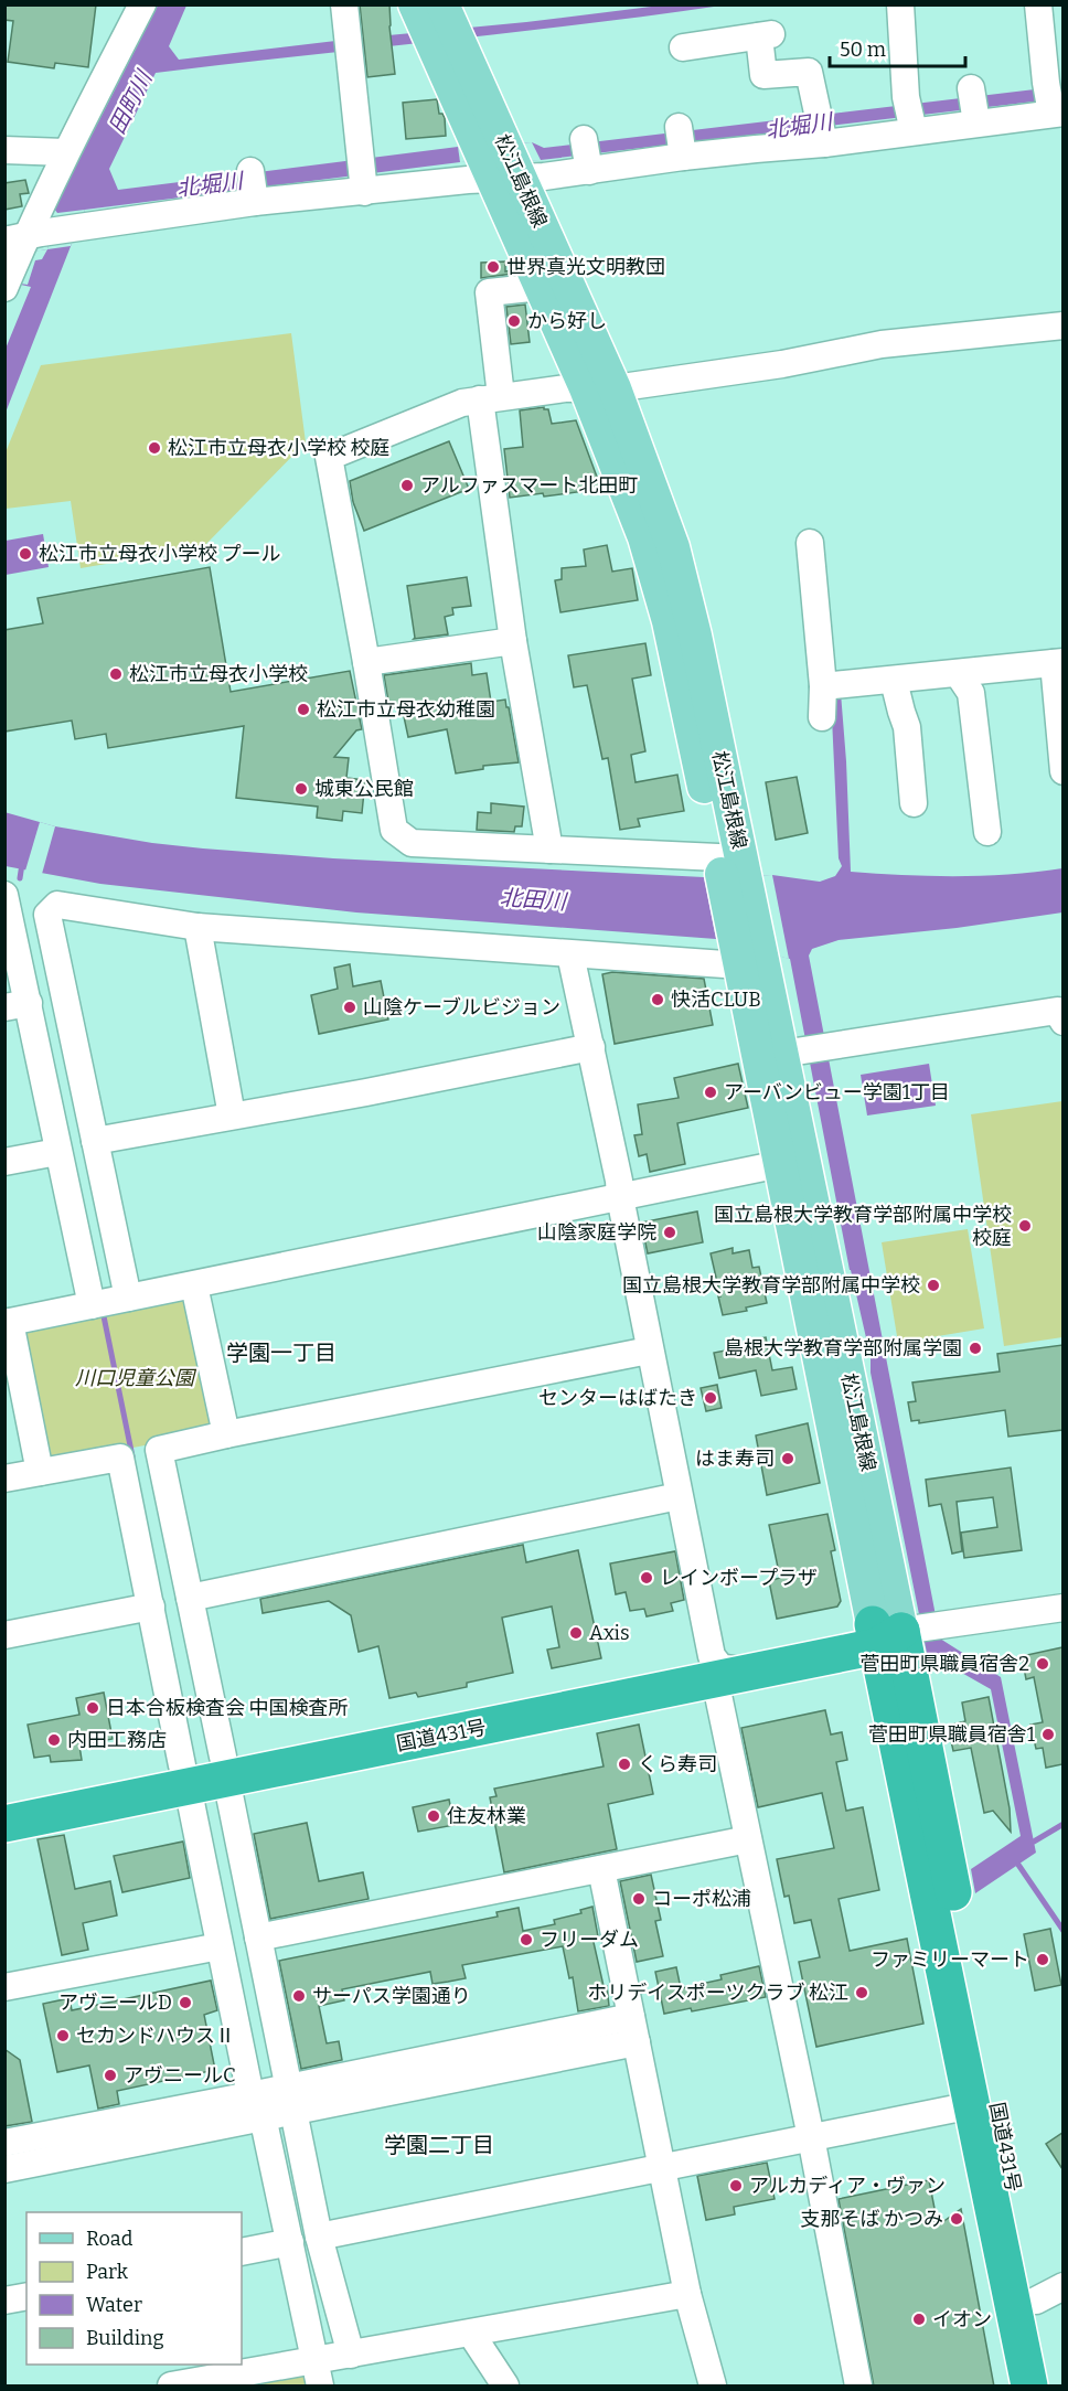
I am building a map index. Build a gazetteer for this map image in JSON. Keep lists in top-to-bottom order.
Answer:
{
  "streets": {
    "highway": ["国道431号"],
    "main road": ["松江島根線"]
  },
  "crossings": [
    ["松江島根線", "国道431号"]
  ],
  "districts": ["学園一丁目", "学園二丁目"],
  "water": ["田町川", "北堀川", "北田川"],
  "parks": ["川口児童公園"],
  "places": [
    "世界真光文明教団",
    "から好し",
    "松江市立母衣小学校 校庭",
    "アルファスマート北田町",
    "松江市立母衣小学校 プール",
    "松江市立母衣小学校",
    "松江市立母衣幼稚園",
    "城東公民館",
    "快活CLUB",
    "山陰ケーブルビジョン",
    "アーバンビュー学園1丁目",
    "国立島根大学教育学部附属中学校 校庭",
    "山陰家庭学院",
    "国立島根大学教育学部附属中学校",
    "島根大学教育学部附属学園",
    "センターはばたき",
    "はま寿司",
    "レインボープラザ",
    "Axis",
    "菅田町県職員宿舎2",
    "日本合板検査会 中国検査所",
    "菅田町県職員宿舎1",
    "内田工務店",
    "くら寿司",
    "住友林業",
    "コーポ松浦",
    "フリーダム",
    "ファミリーマート",
    "ホリデイスポーツクラブ 松江",
    "サーパス学園通り",
    "アヴニールD",
    "セカンドハウスⅡ",
    "アヴニールC",
    "アルカディア・ヴァン",
    "支那そば かつみ",
    "イオン"
  ],
  "legend": [
    "Road",
    "Park",
    "Water",
    "Building"
  ],
  "scale_bar": "50 m"
}
